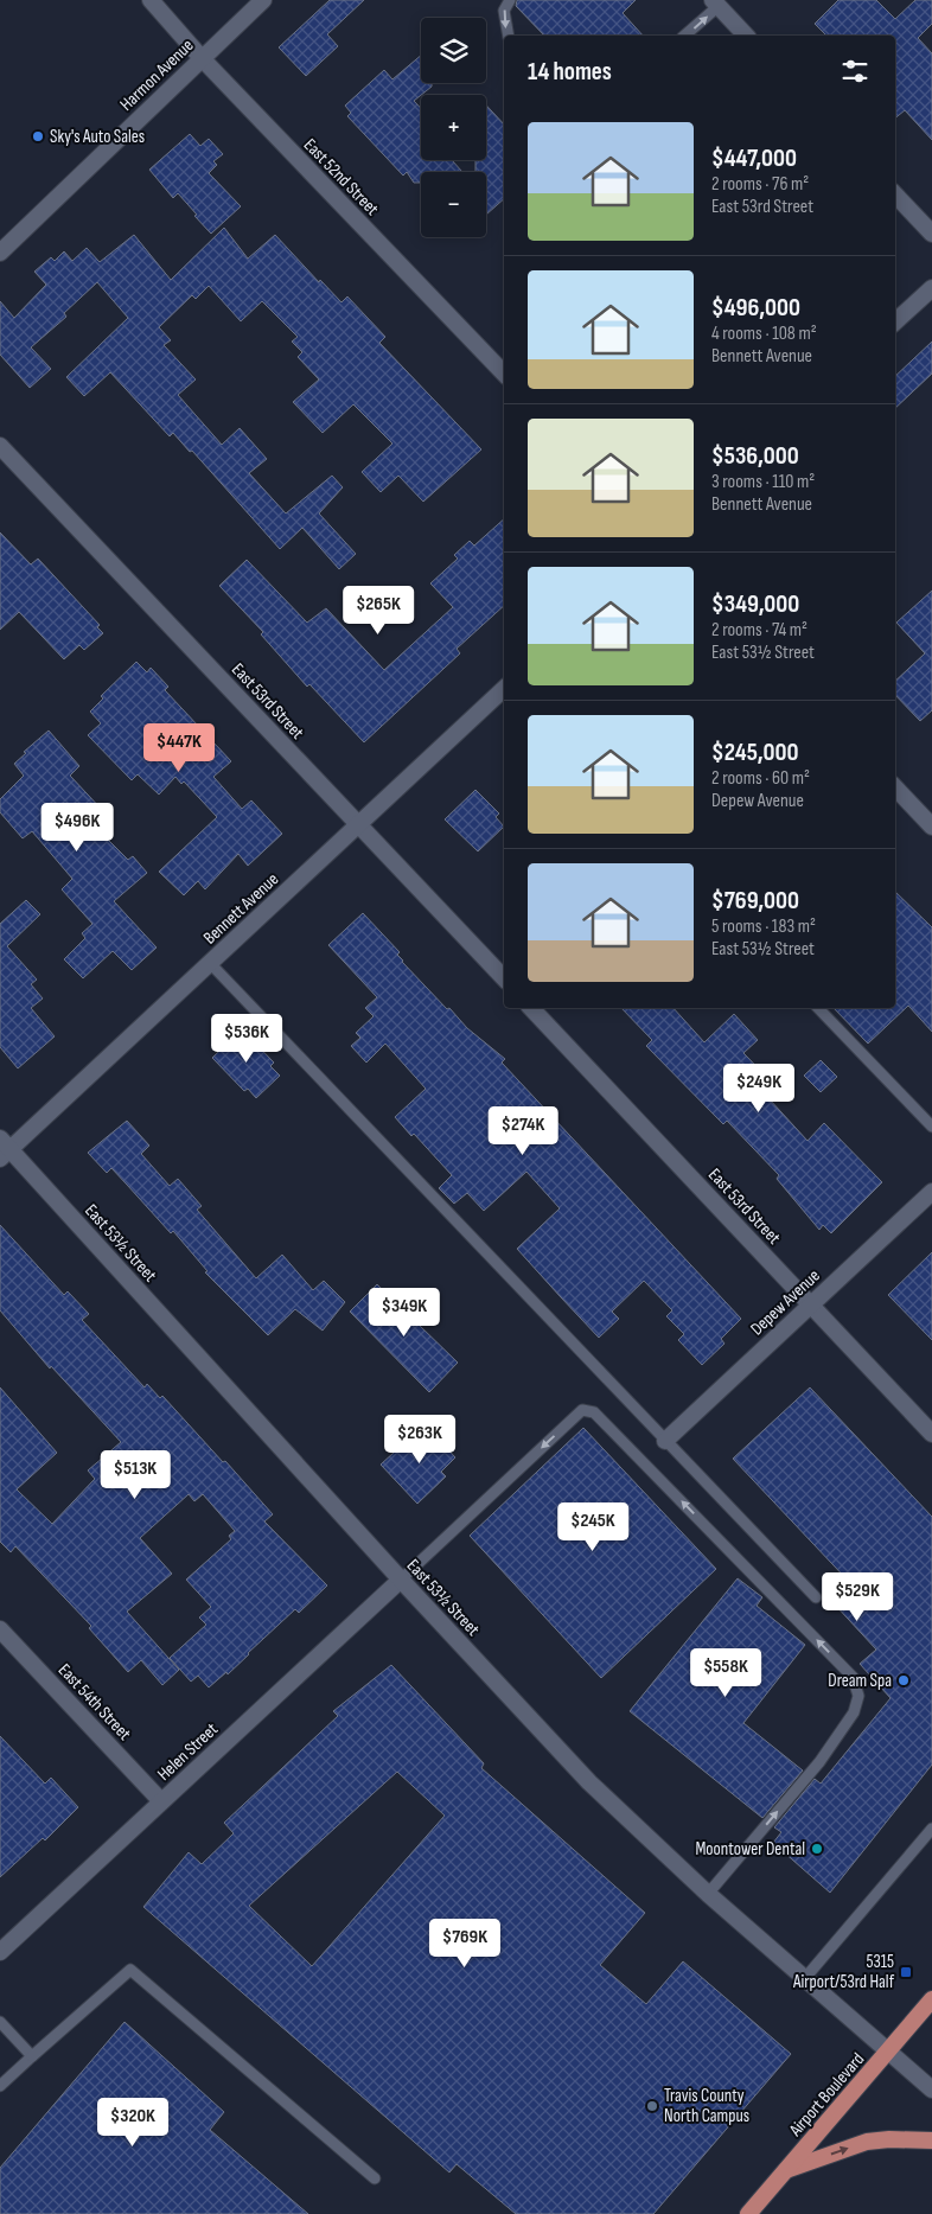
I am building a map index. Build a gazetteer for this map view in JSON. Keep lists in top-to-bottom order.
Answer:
{
  "streets": {
    "main road": ["Airport Boulevard"],
    "street": [
      "Harmon Avenue",
      "East 52nd Street",
      "East 53rd Street",
      "Bennett Avenue",
      "East 53½ Street",
      "Depew Avenue",
      "East 54th Street",
      "Helen Street"
    ]
  },
  "crossings": [
    ["Harmon Avenue", "East 52nd Street"],
    ["East 53rd Street", "Bennett Avenue"],
    ["East 53rd Street", "Depew Avenue"],
    ["Bennett Avenue", "East 53½ Street"],
    ["East 53½ Street", "Helen Street"],
    ["East 53½ Street", "Airport Boulevard"],
    ["East 54th Street", "Helen Street"]
  ],
  "places": {
    "other": [
      "Sky's Auto Sales",
      "Dream Spa",
      "Moontower Dental",
      "Travis County North Campus"
    ],
    "transit": ["5315 Airport/53rd Half"]
  },
  "page": {
    "map_buttons": ["+", "−"],
    "heading": "14 homes",
    "list": [
      {
        "name": "$447,000",
        "note": "2 rooms · 76 m² · East 53rd Street"
      },
      {
        "name": "$496,000",
        "note": "4 rooms · 108 m² · Bennett Avenue"
      },
      {
        "name": "$536,000",
        "note": "3 rooms · 110 m² · Bennett Avenue"
      },
      {
        "name": "$349,000",
        "note": "2 rooms · 74 m² · East 53½ Street"
      },
      {
        "name": "$245,000",
        "note": "2 rooms · 60 m² · Depew Avenue"
      },
      {
        "name": "$769,000",
        "note": "5 rooms · 183 m² · East 53½ Street"
      }
    ],
    "price": [
      "$265K",
      "$447K",
      "$496K",
      "$536K",
      "$249K",
      "$274K",
      "$349K",
      "$263K",
      "$513K",
      "$245K",
      "$529K",
      "$558K",
      "$769K",
      "$320K"
    ]
  }
}
